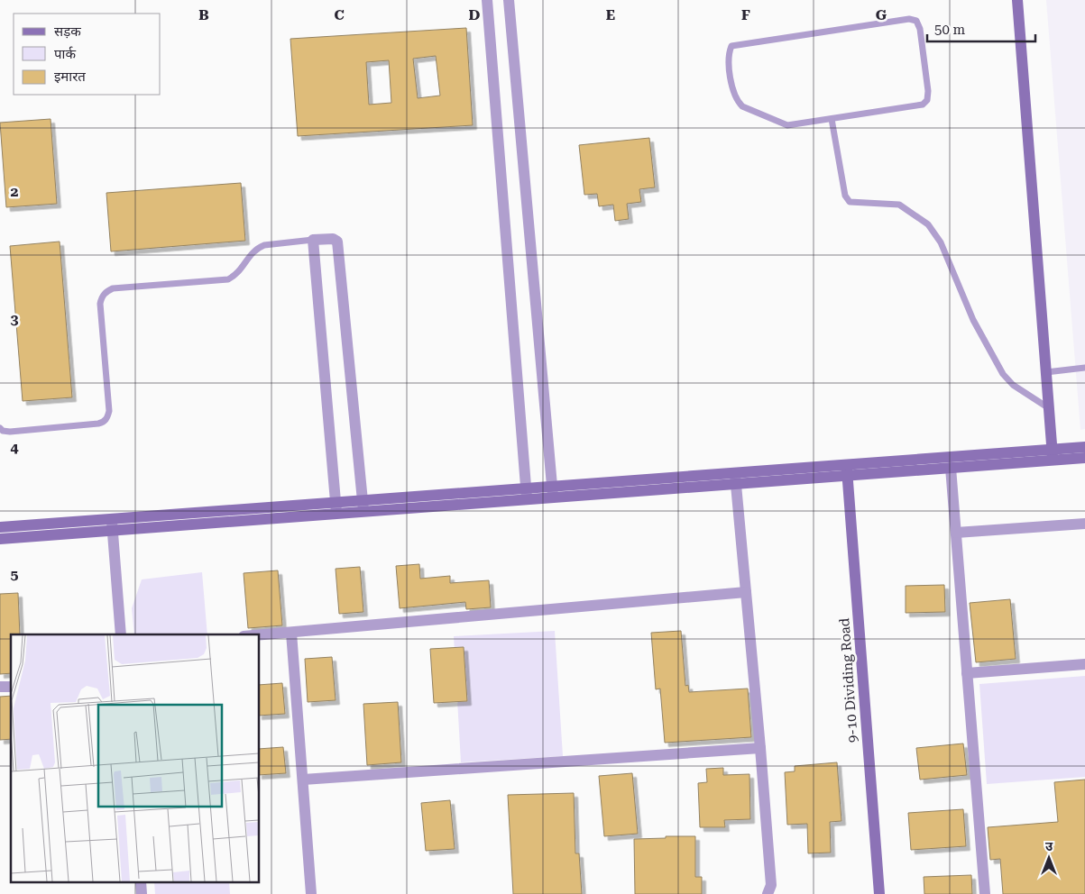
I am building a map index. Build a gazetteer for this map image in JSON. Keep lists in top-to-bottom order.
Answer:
{
  "streets": {
    "street": ["9-10 Dividing Road"]
  },
  "legend": ["सड़क", "पार्क", "इमारत"],
  "scale_bar": "50 m",
  "north": "top",
  "grid": {
    "columns": [
      "B",
      "C",
      "D",
      "E",
      "F",
      "G"
    ],
    "rows": [
      "2",
      "3",
      "4",
      "5"
    ]
  }
}
